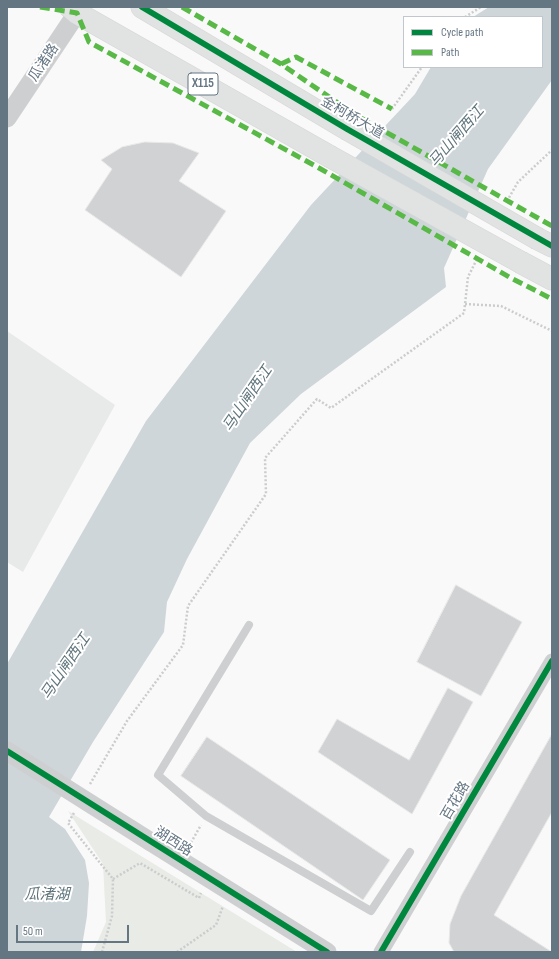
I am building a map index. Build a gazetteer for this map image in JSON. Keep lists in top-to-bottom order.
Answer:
{
  "streets": {
    "main road": ["X115", "金柯桥大道"],
    "street": ["瓜渚路", "百花路", "湖西路"]
  },
  "crossings": [
    ["瓜渚路", "X115"]
  ],
  "water": ["马山闸西江", "瓜渚湖"],
  "legend": ["Cycle path", "Path"],
  "scale_bar": "50 m"
}
